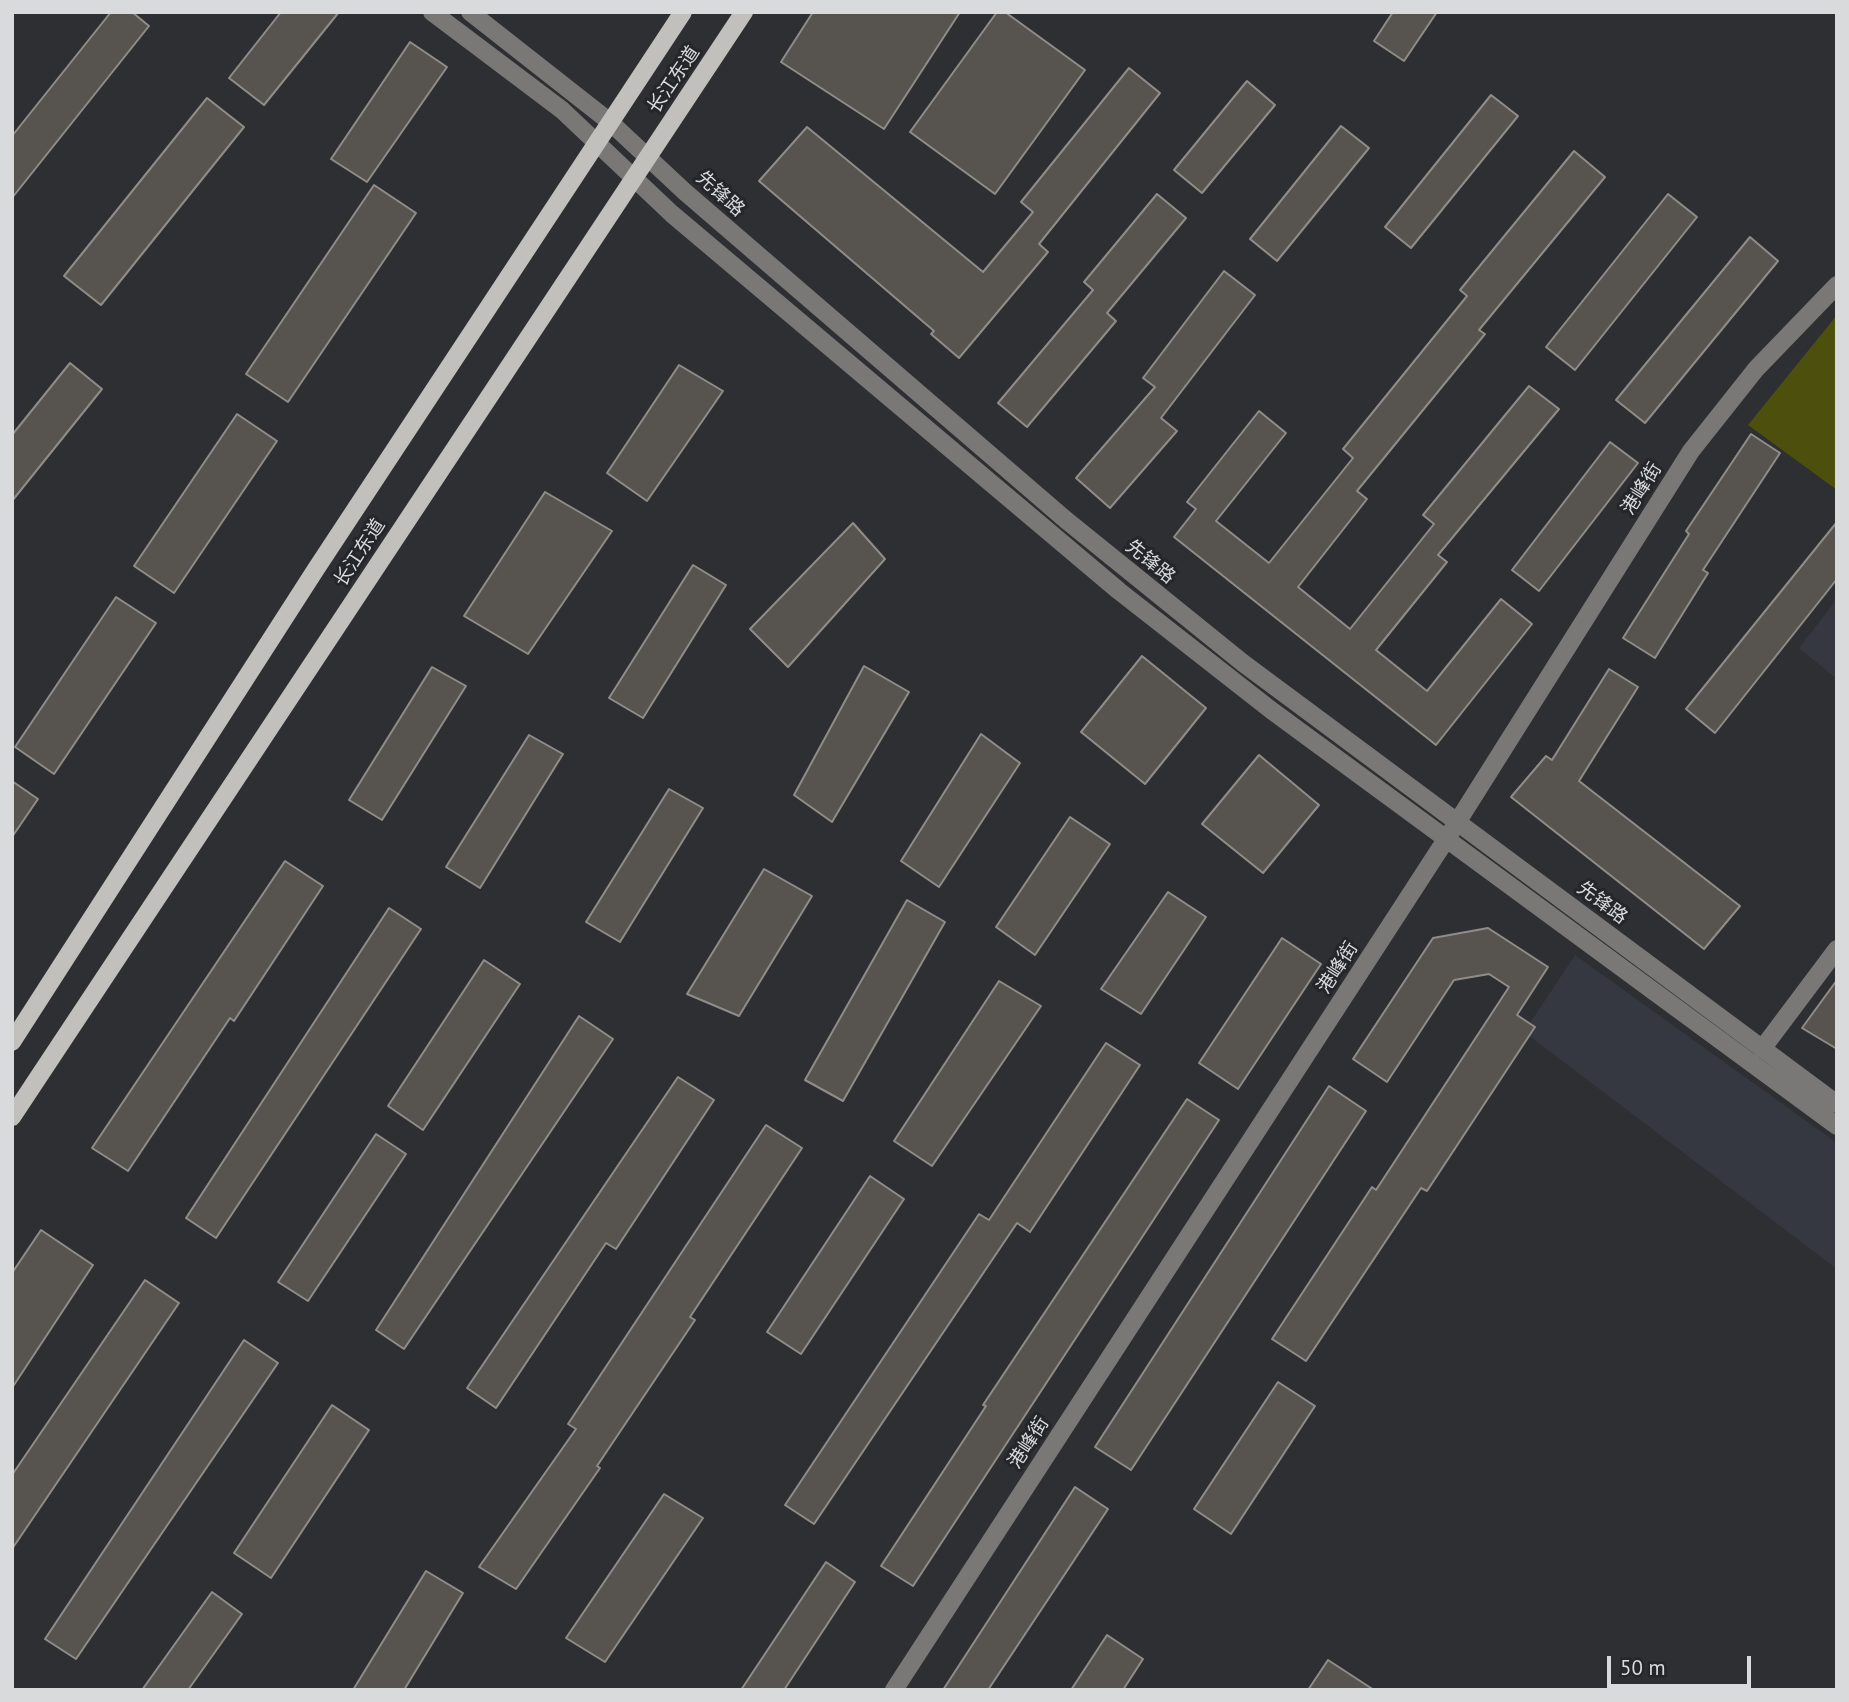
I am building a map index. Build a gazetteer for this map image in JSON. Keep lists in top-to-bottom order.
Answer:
{
  "streets": {
    "main road": ["长江东道"],
    "street": ["先锋路", "港峰街"]
  },
  "crossings": [
    ["长江东道", "先锋路"],
    ["先锋路", "港峰街"]
  ],
  "scale_bar": "50 m"
}
